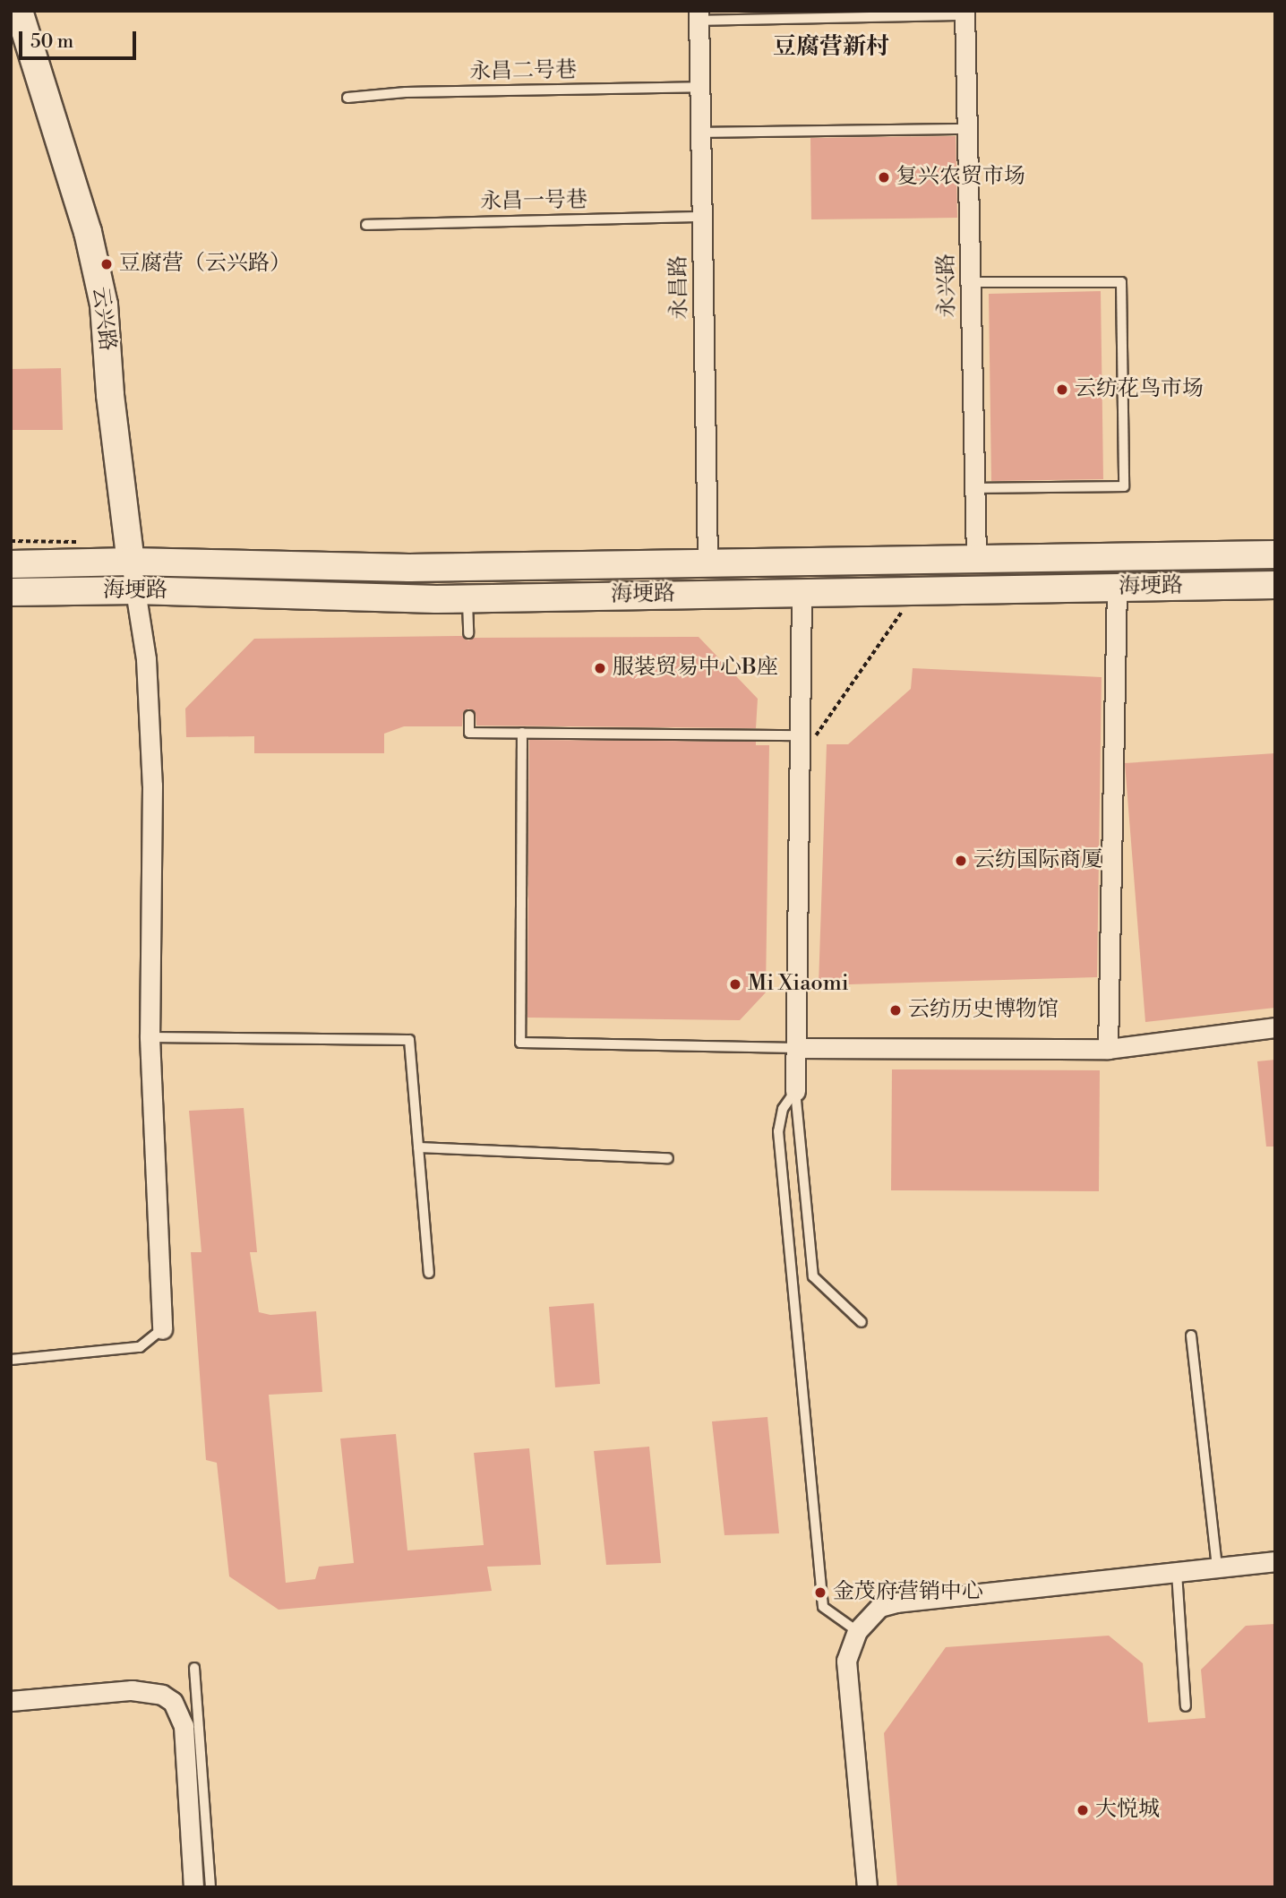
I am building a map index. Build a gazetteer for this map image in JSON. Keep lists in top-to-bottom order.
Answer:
{
  "streets": {
    "main road": ["云兴路", "海埂路"],
    "street": ["永兴路", "永昌路"],
    "lane": ["永昌二号巷", "永昌一号巷"]
  },
  "crossings": [
    ["永昌二号巷", "永昌路"],
    ["永昌一号巷", "永昌路"],
    ["永兴路", "海埂路"],
    ["永昌路", "海埂路"],
    ["云兴路", "海埂路"]
  ],
  "districts": ["豆腐营新村"],
  "places": [
    "复兴农贸市场",
    "豆腐营（云兴路）",
    "云纺花鸟市场",
    "服装贸易中心B座",
    "云纺国际商厦",
    "Mi Xiaomi",
    "云纺历史博物馆",
    "金茂府营销中心",
    "大悦城"
  ],
  "scale_bar": "50 m"
}
